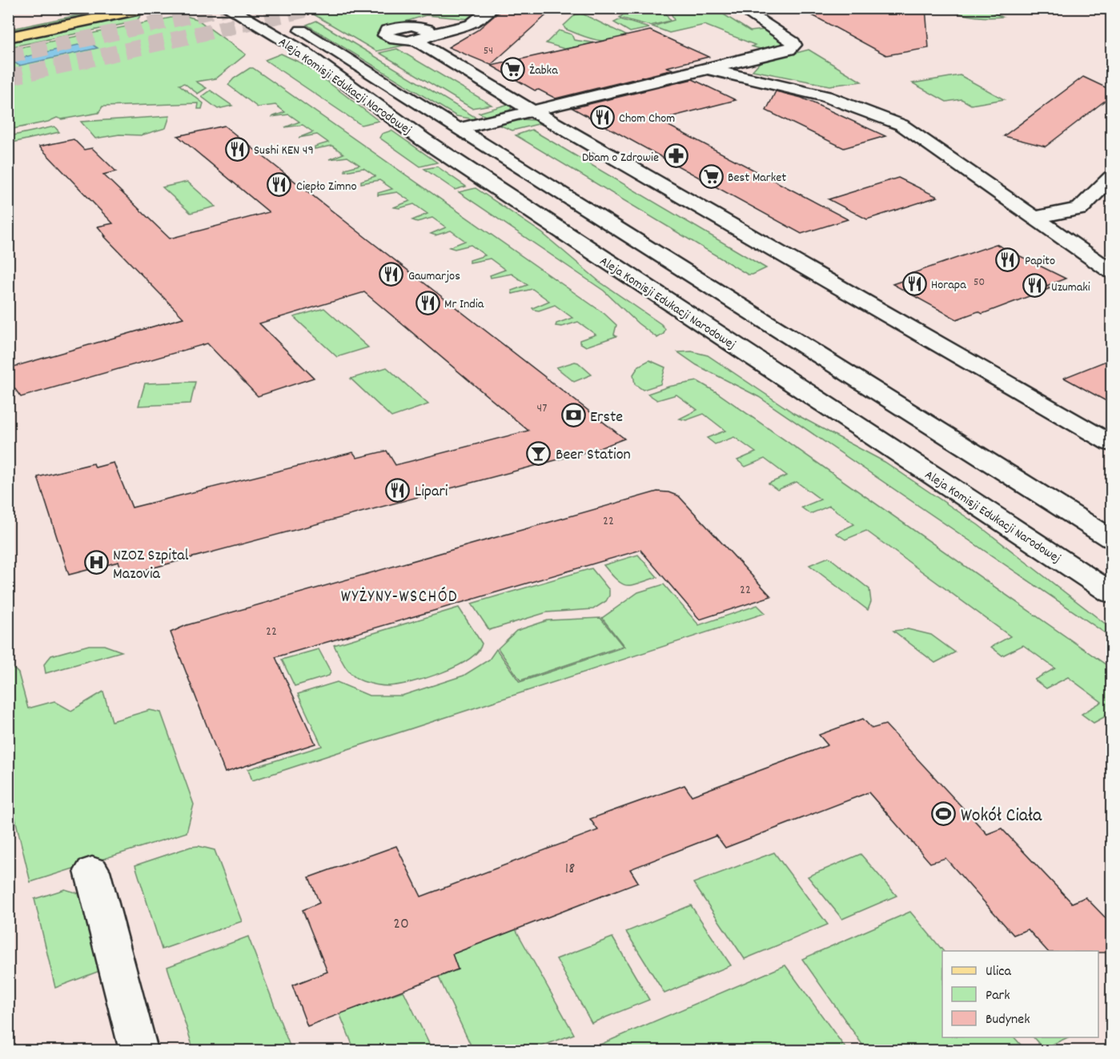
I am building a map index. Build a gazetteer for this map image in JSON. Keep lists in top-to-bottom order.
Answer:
{
  "streets": {
    "street": ["Aleja Komisji Edukacji Narodowej"]
  },
  "districts": ["WYŻYNY-WSCHÓD"],
  "places": {
    "supermarket": ["Żabka", "Best Market"],
    "restaurant": [
      "Chom Chom",
      "Sushi KEN 49",
      "Ciepło Zimno",
      "Papito",
      "Gaumarjos",
      "Horapa",
      "Uzumaki",
      "Mr India",
      "Lipari"
    ],
    "pharmacy": ["Dbam o Zdrowie"],
    "bank": ["Erste"],
    "bar": ["Beer Station"],
    "hospital": ["NZOZ Szpital Mazovia"],
    "sports": ["Wokół Ciała"]
  },
  "house_numbers": [
    "54",
    "50",
    "47",
    "22",
    "22",
    "22",
    "18",
    "20"
  ],
  "legend": ["Ulica", "Park", "Budynek"]
}
